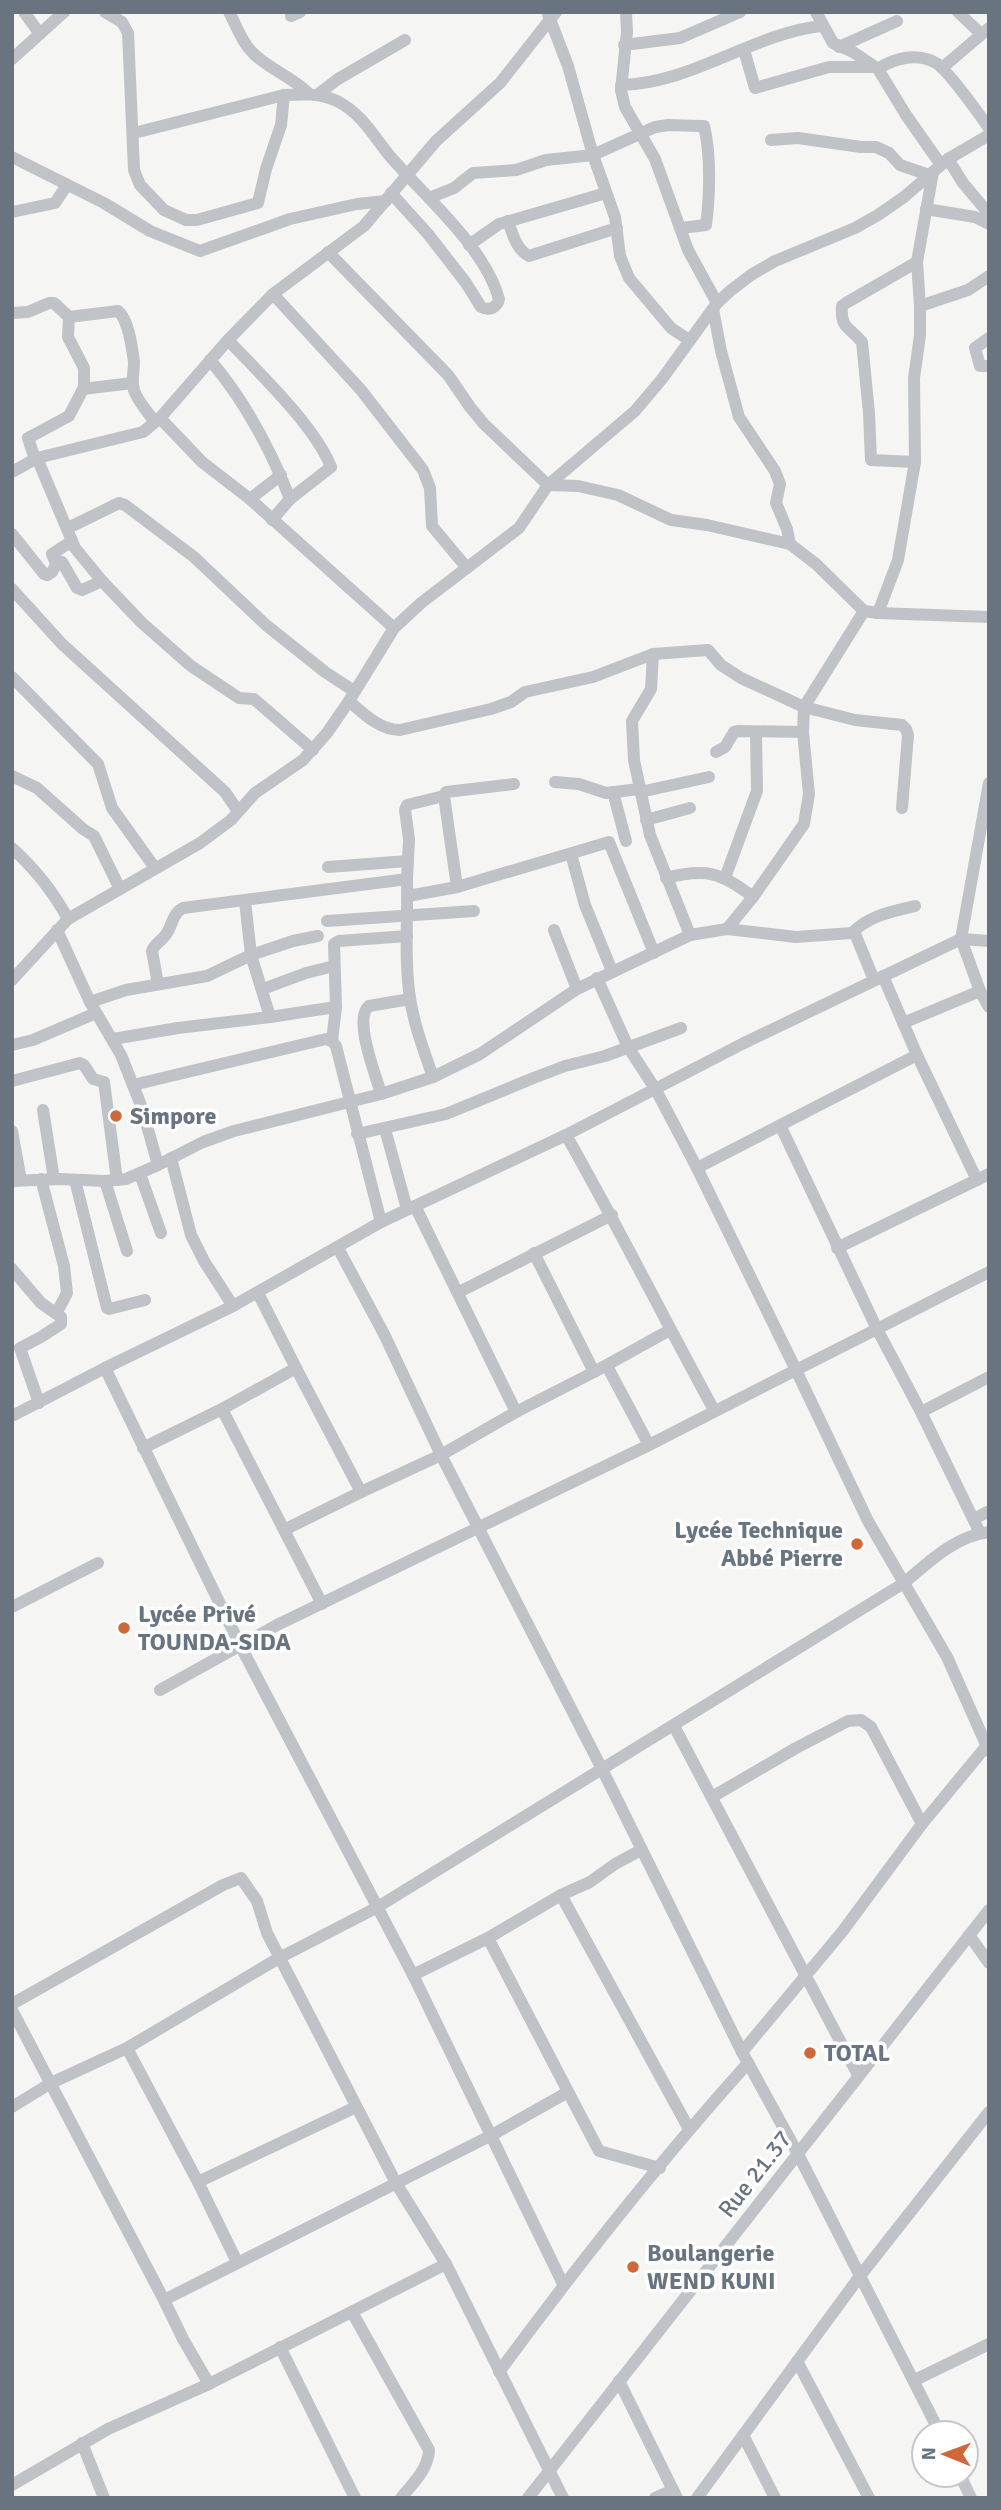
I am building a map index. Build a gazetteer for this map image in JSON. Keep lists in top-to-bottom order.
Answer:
{
  "streets": {
    "street": ["Rue 21.37"]
  },
  "places": [
    "Simpore",
    "Lycée Technique Abbé Pierre",
    "Lycée Privé TOUNDA-SIDA",
    "TOTAL",
    "Boulangerie WEND KUNI"
  ],
  "north": "left"
}
